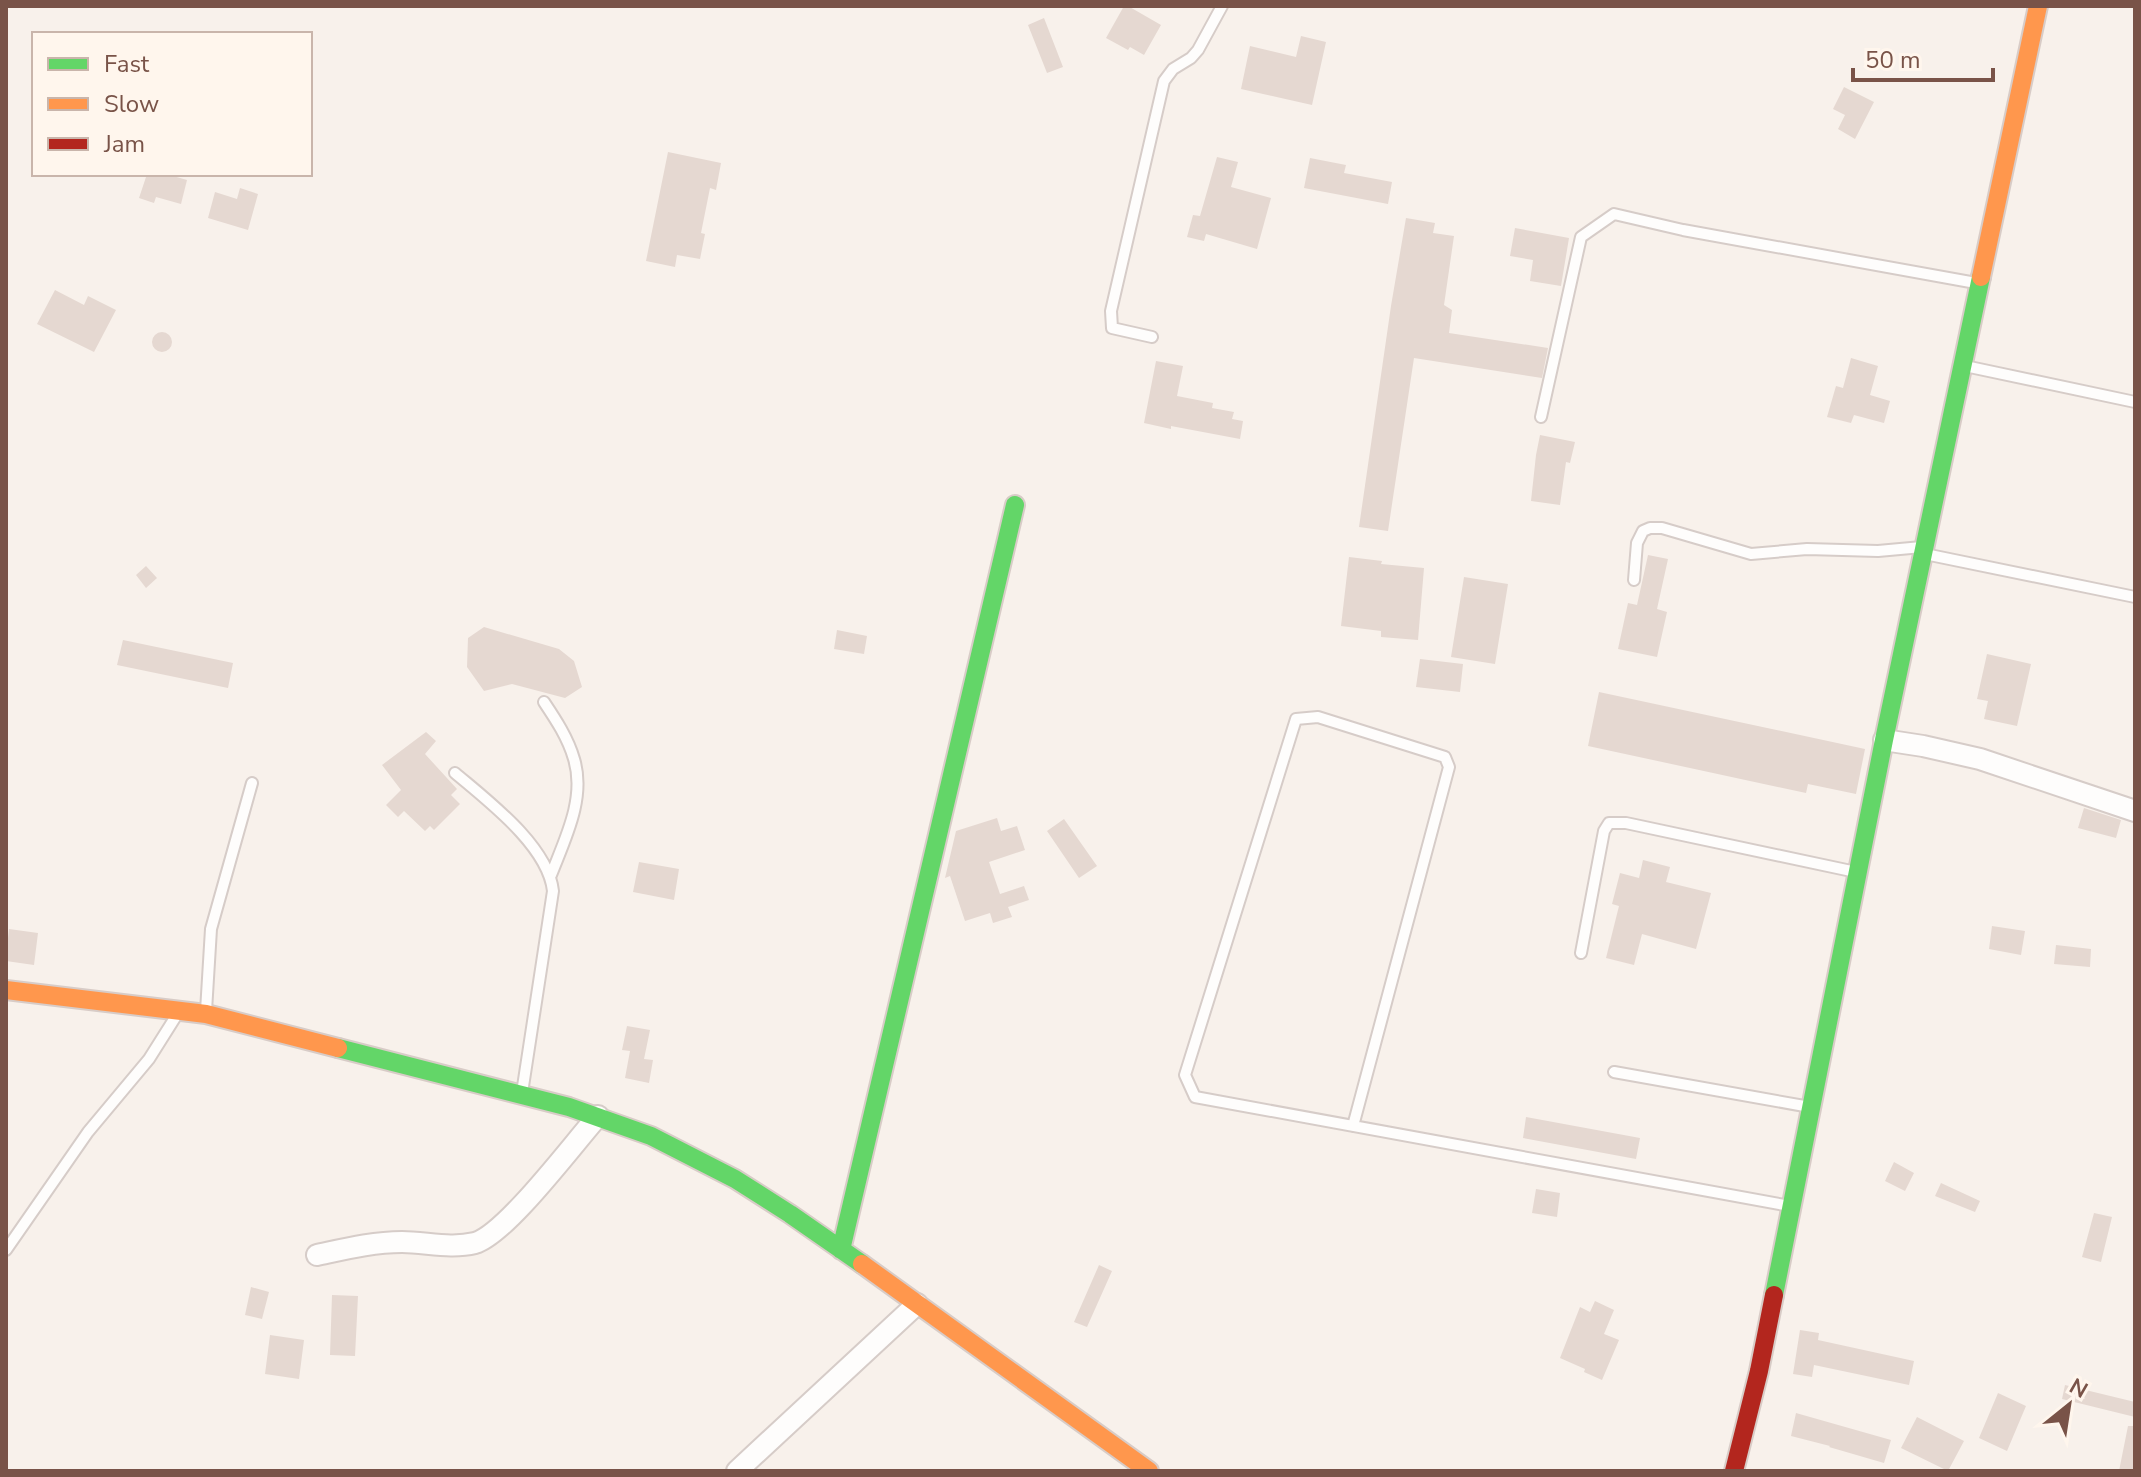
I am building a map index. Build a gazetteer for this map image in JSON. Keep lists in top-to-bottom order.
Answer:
{
  "legend": ["Fast", "Slow", "Jam"],
  "scale_bar": "50 m",
  "north": "top right"
}
